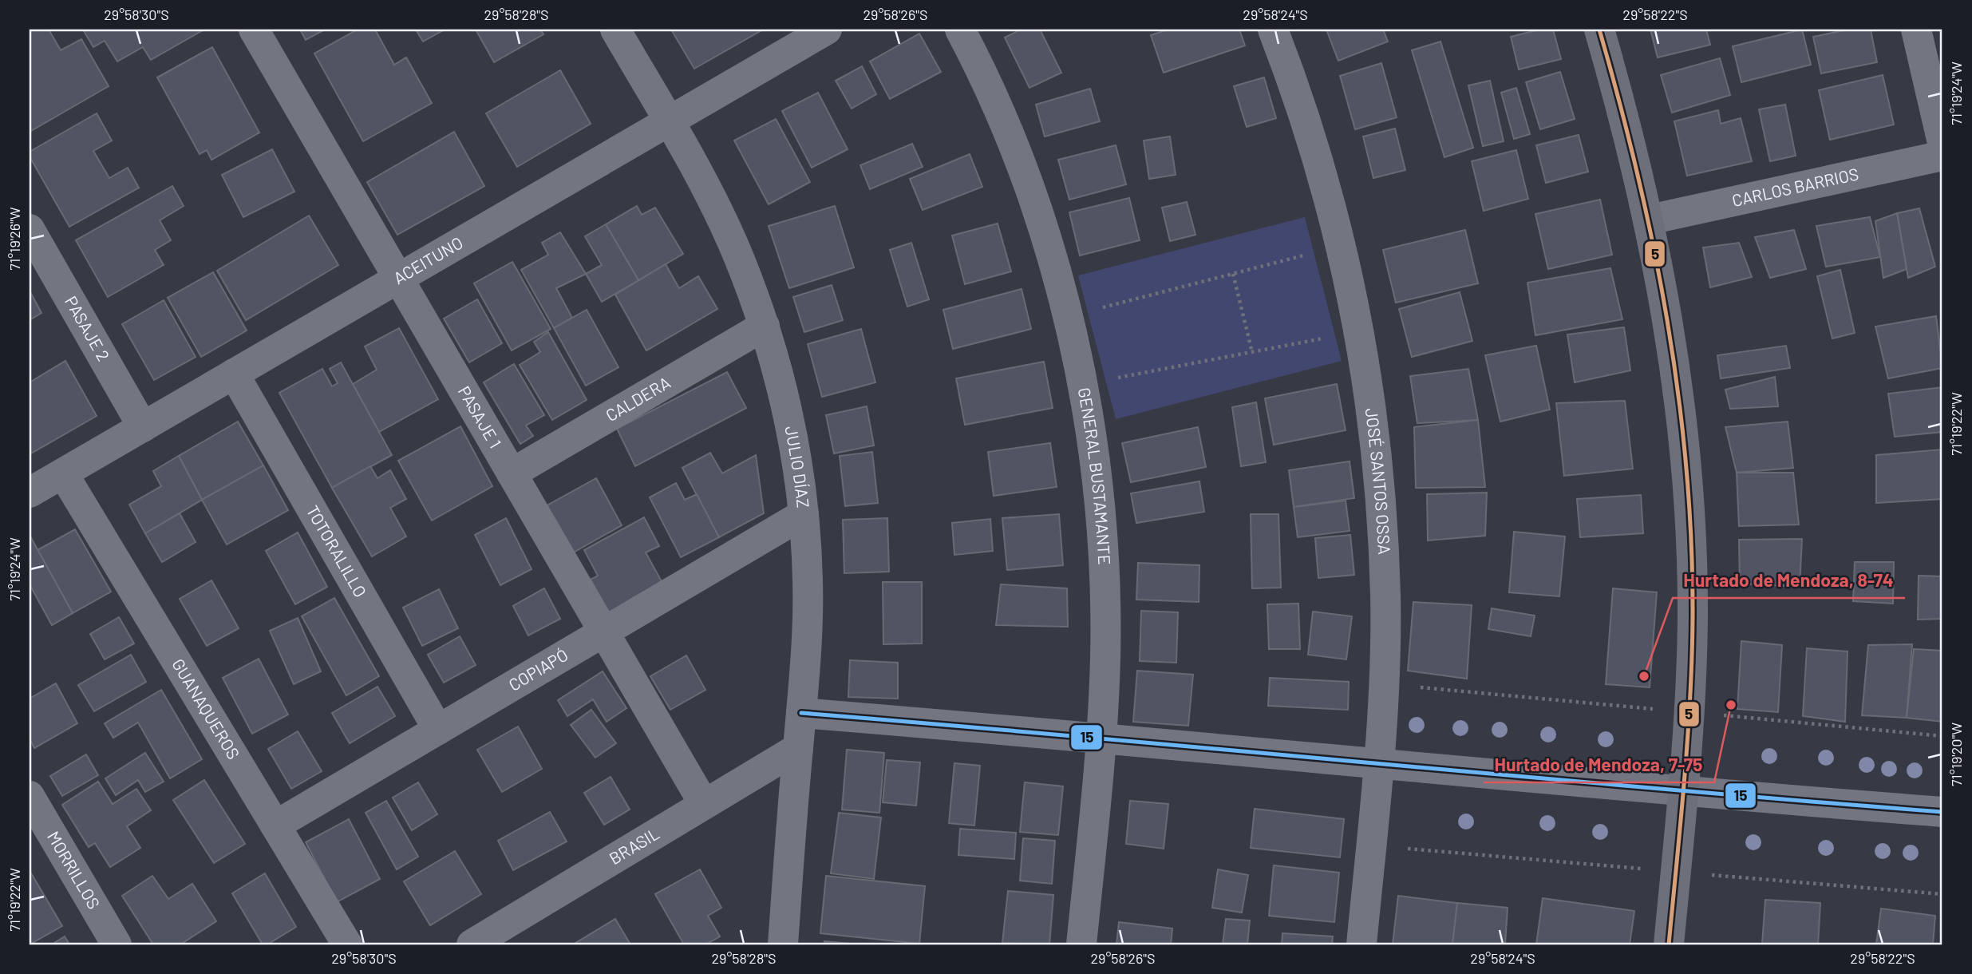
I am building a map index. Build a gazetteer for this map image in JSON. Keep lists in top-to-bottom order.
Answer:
{
  "streets": {
    "street": [
      "CARLOS BARRIOS",
      "ACEITUNO",
      "PASAJE 2",
      "CALDERA",
      "PASAJE 1",
      "JULIO DÍAZ",
      "GENERAL BUSTAMANTE",
      "JOSÉ SANTOS OSSA",
      "TOTORALILLO",
      "COPIAPÓ",
      "GUANAQUEROS",
      "BRASIL",
      "MORRILLOS"
    ]
  },
  "crossings": [
    ["ACEITUNO", "PASAJE 2"],
    ["ACEITUNO", "PASAJE 1"],
    ["ACEITUNO", "JULIO DÍAZ"],
    ["ACEITUNO", "TOTORALILLO"],
    ["ACEITUNO", "GUANAQUEROS"],
    ["CALDERA", "PASAJE 1"],
    ["CALDERA", "JULIO DÍAZ"],
    ["PASAJE 1", "COPIAPÓ"],
    ["PASAJE 1", "BRASIL"],
    ["JULIO DÍAZ", "COPIAPÓ"],
    ["JULIO DÍAZ", "BRASIL"],
    ["TOTORALILLO", "COPIAPÓ"],
    ["COPIAPÓ", "GUANAQUEROS"]
  ],
  "places": ["Hurtado de Mendoza, 8-74", "Hurtado de Mendoza, 7-75"],
  "lines": ["transit line 5", "transit line 15"],
  "coordinates": [
    "29°58'30\"S",
    "29°58'28\"S",
    "29°58'26\"S",
    "29°58'24\"S",
    "29°58'22\"S",
    "71°19'24\"W",
    "71°19'26\"W",
    "71°19'22\"W",
    "71°19'20\"W"
  ]
}
